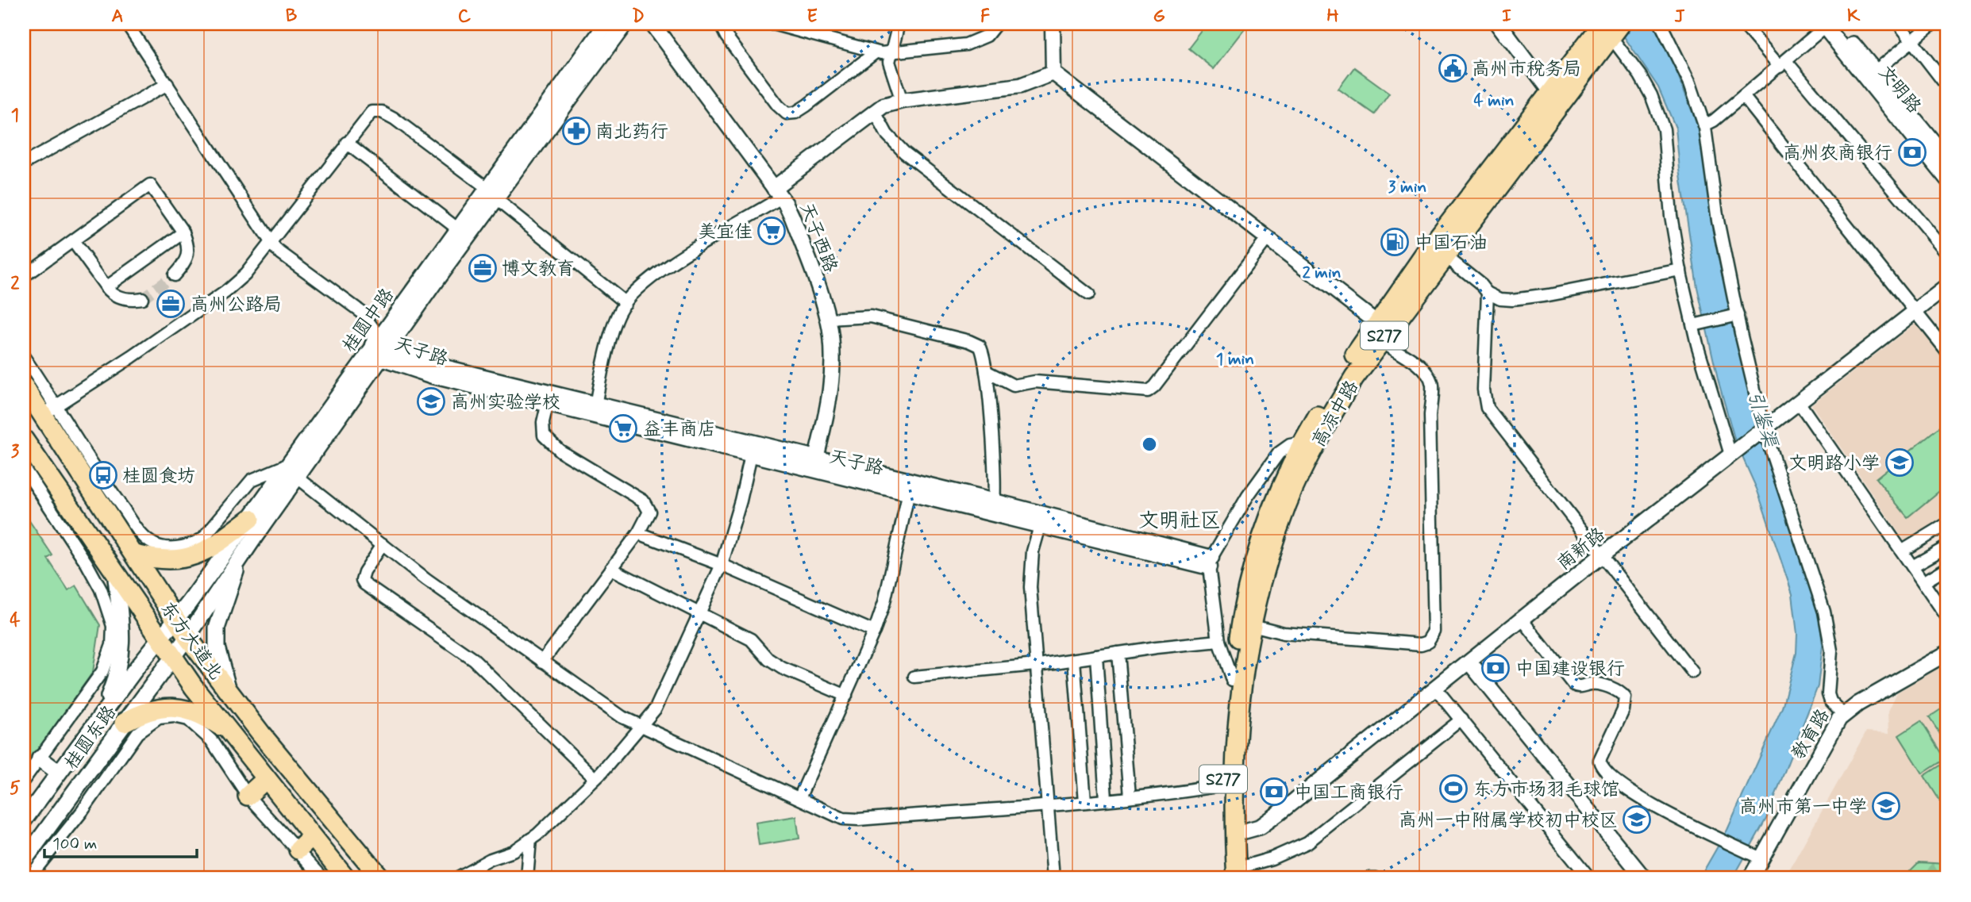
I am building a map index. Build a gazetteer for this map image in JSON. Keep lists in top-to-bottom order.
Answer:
{
  "streets": {
    "main road": [
      "文明路",
      "桂圆中路",
      "S277",
      "高凉中路",
      "东方大道北",
      "桂圆东路"
    ],
    "street": [
      "天子西路",
      "天子路",
      "南新路",
      "教育路"
    ]
  },
  "crossings": [
    ["天子西路", "天子路"],
    ["桂圆中路", "天子路"],
    ["桂圆中路", "东方大道北"],
    ["桂圆中路", "桂圆东路"],
    ["高凉中路", "南新路"],
    ["东方大道北", "桂圆东路"]
  ],
  "districts": ["文明社区"],
  "water": ["引鉴渠"],
  "places": {
    "public building": ["高州市税务局"],
    "pharmacy": ["南北药行"],
    "bank": ["高州农商银行", "中国建设银行", "中国工商银行"],
    "supermarket": ["美宜佳", "益丰商店"],
    "fuel station": ["中国石油"],
    "office": ["博文教育", "高州公路局"],
    "school or university": [
      "高州实验学校",
      "文明路小学",
      "高州市第一中学",
      "高州一中附属学校初中校区"
    ],
    "bus stop": ["桂圆食坊"],
    "sports": ["东方市场羽毛球馆"]
  },
  "scale_bar": "100 m",
  "grid": {
    "columns": [
      "A",
      "B",
      "C",
      "D",
      "E",
      "F",
      "G",
      "H",
      "I",
      "J",
      "K"
    ],
    "rows": [
      "1",
      "2",
      "3",
      "4",
      "5"
    ]
  },
  "rings": [
    "4 min",
    "3 min",
    "2 min",
    "1 min"
  ]
}
